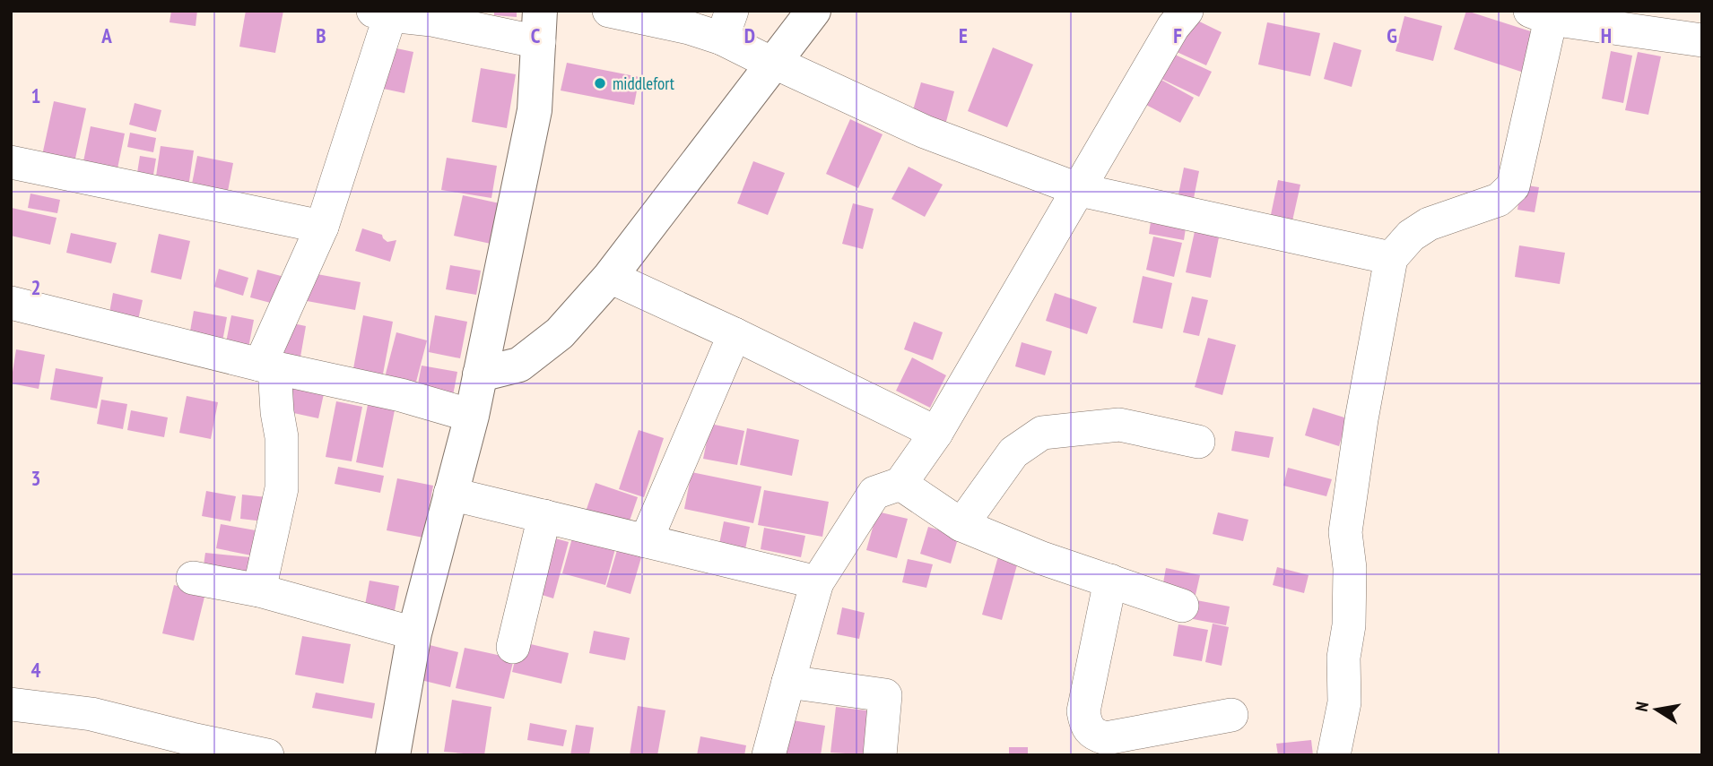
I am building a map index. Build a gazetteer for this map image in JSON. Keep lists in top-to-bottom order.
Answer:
{
  "places": ["middlefort"],
  "north": "left",
  "grid": {
    "columns": [
      "A",
      "B",
      "C",
      "D",
      "E",
      "F",
      "G",
      "H"
    ],
    "rows": [
      "1",
      "2",
      "3",
      "4"
    ]
  }
}
